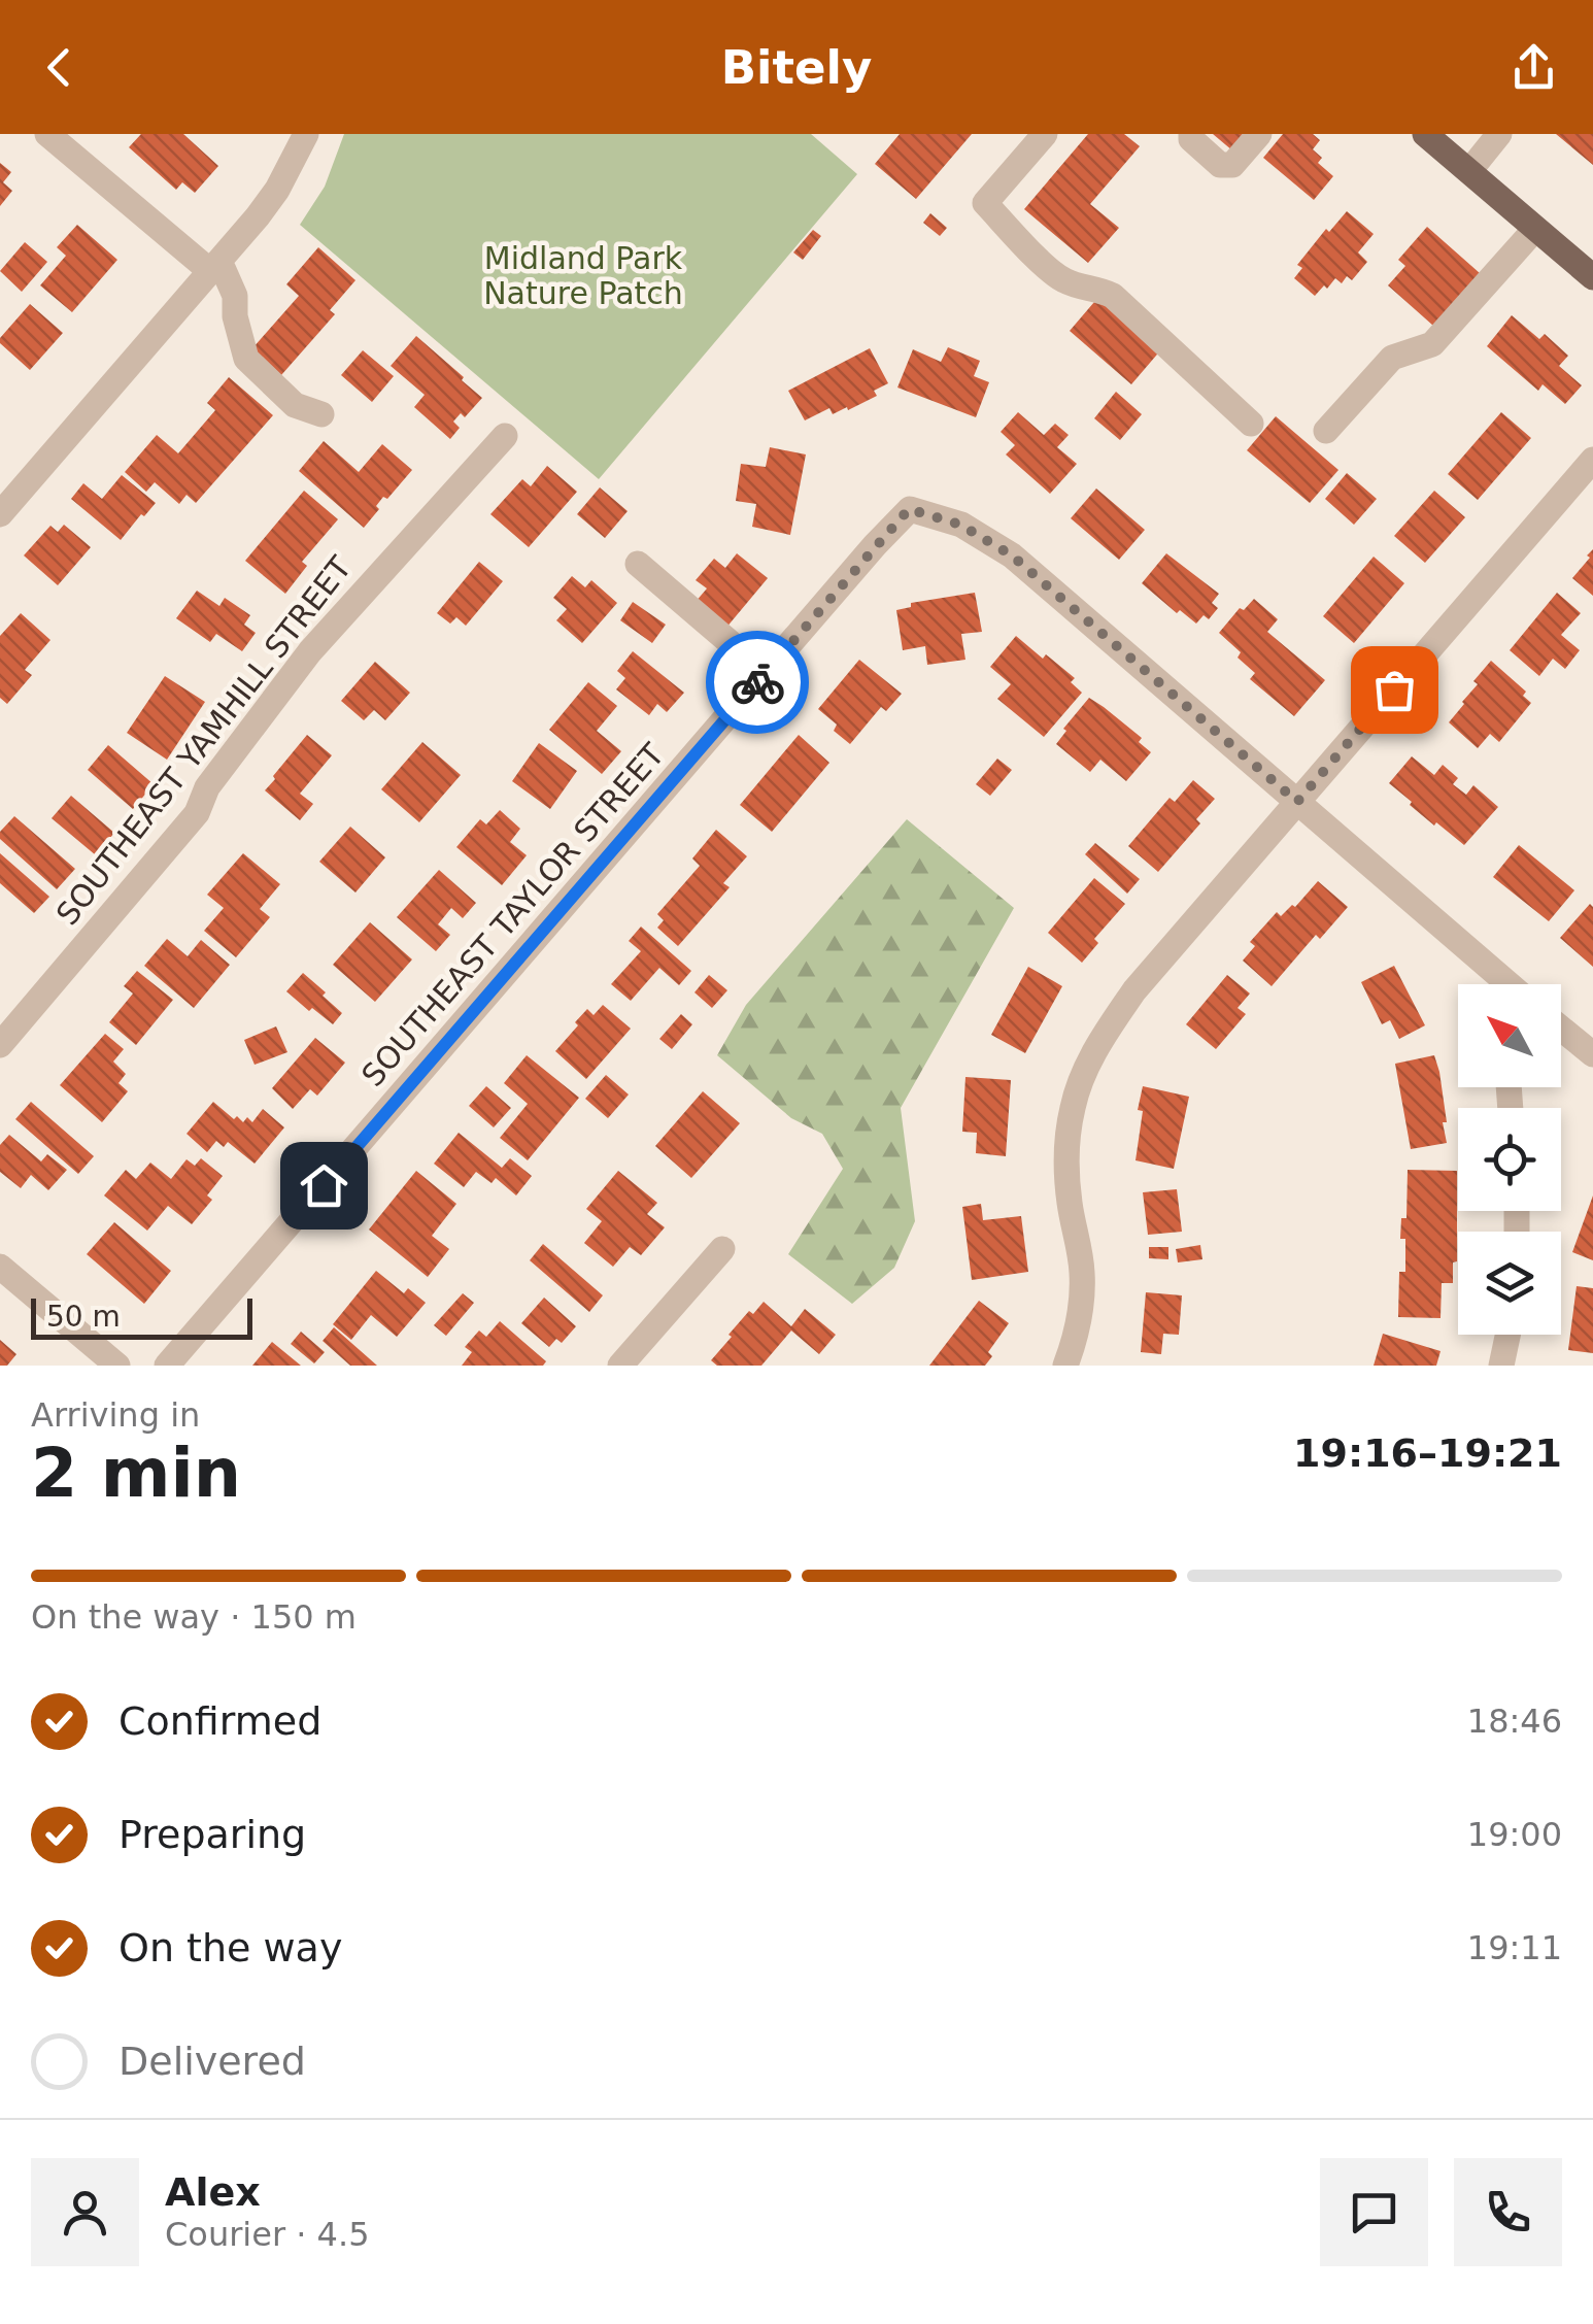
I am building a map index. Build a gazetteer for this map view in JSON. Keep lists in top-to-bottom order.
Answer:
{
  "streets": {
    "street": ["SOUTHEAST YAMHILL STREET", "SOUTHEAST TAYLOR STREET"]
  },
  "parks": ["Midland Park Nature Patch"],
  "scale_bar": "50 m",
  "north": "top left",
  "page": {
    "header": "Bitely",
    "scale": "50 m",
    "heading": ["2 min", "Arriving in", "19:16–19:21"],
    "panel": ["Alex", "Courier · 4.5"],
    "bar": "On the way · 150 m",
    "list": [
      ["Confirmed", "18:46"],
      ["Preparing", "19:00"],
      ["On the way", "19:11"],
      "Delivered"
    ]
  }
}
